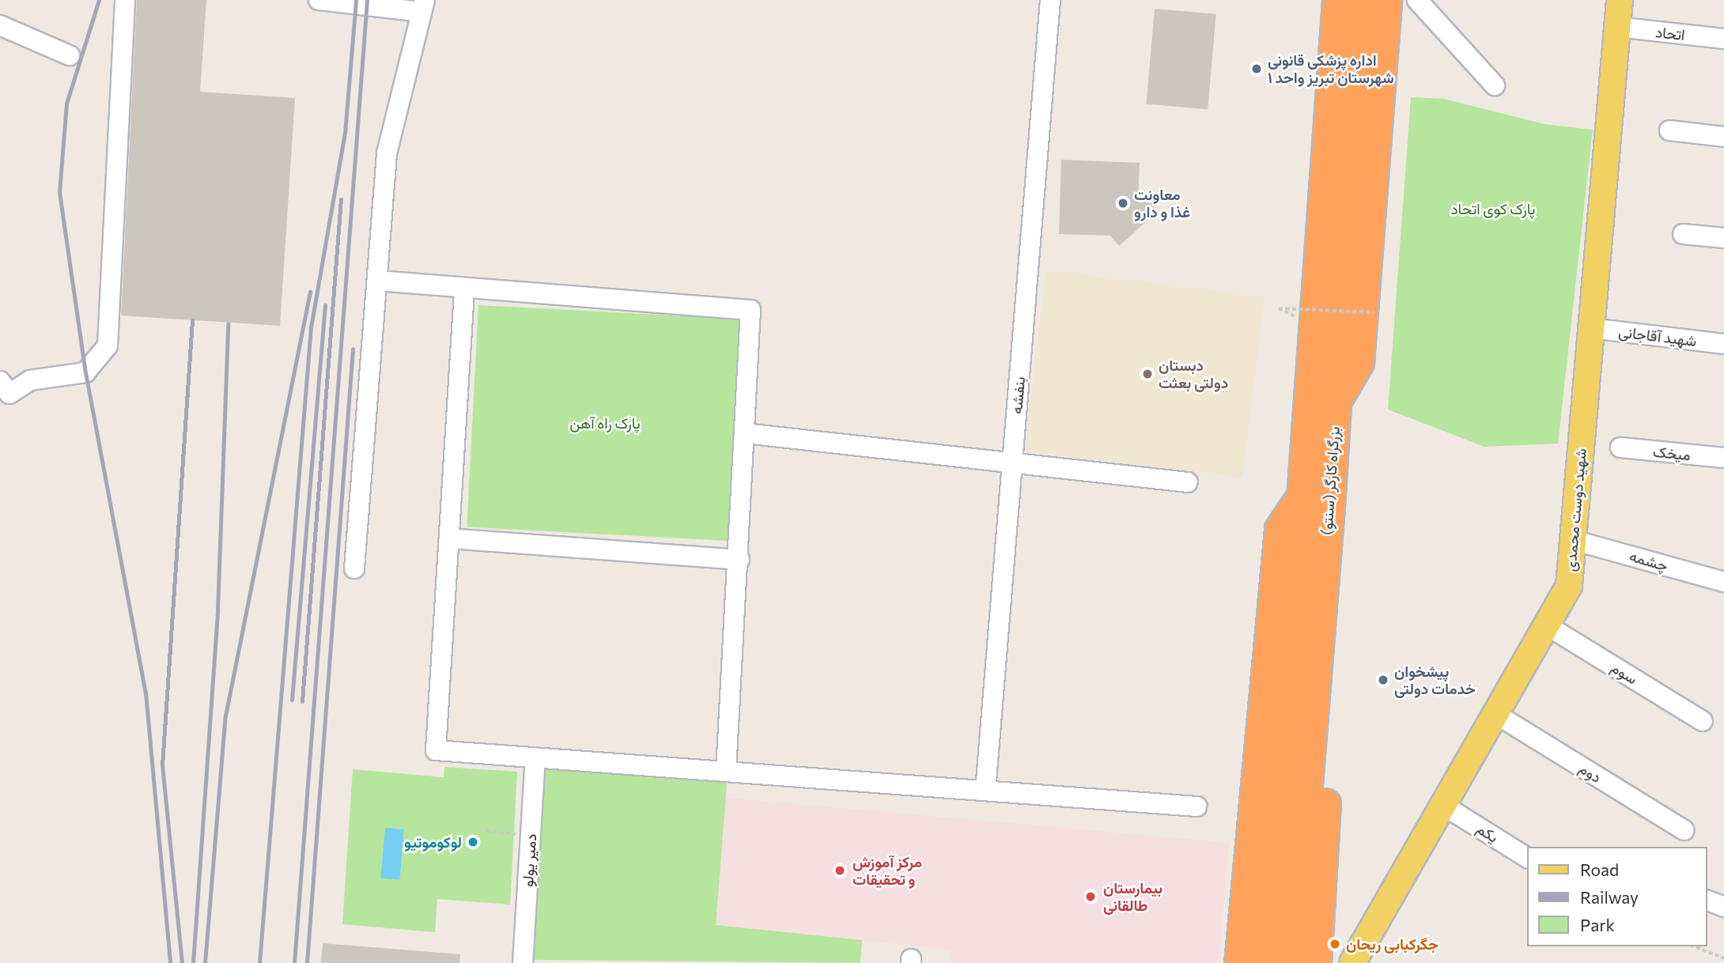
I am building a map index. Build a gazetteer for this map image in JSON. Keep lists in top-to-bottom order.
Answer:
{
  "streets": {
    "highway": ["بزرگراه کارگر (سنتو)"],
    "main road": ["شهید دوست محمدی"],
    "street": [
      "اتحاد",
      "شهید آقاجانی",
      "بنفشه",
      "میخک",
      "چشمه",
      "سوم",
      "دوم",
      "یکم",
      "دمیر یولو"
    ]
  },
  "crossings": [
    ["اتحاد", "شهید دوست محمدی"],
    ["شهید آقاجانی", "شهید دوست محمدی"],
    ["شهید دوست محمدی", "چشمه"],
    ["شهید دوست محمدی", "سوم"],
    ["شهید دوست محمدی", "دوم"],
    ["شهید دوست محمدی", "یکم"]
  ],
  "parks": ["پارک کوی اتحاد", "پارک راه آهن"],
  "places": [
    "اداره پزشکی قانونی شهرستان تبریز واحد ۱",
    "معاونت غذا و دارو",
    "دبستان دولتی بعثت",
    "پیشخوان خدمات دولتی",
    "لوکوموتیو",
    "مرکز آموزش و تحقیقات",
    "بیمارستان طالقانی",
    "جگرکبابی ریحان"
  ],
  "legend": ["Road", "Railway", "Park"]
}
